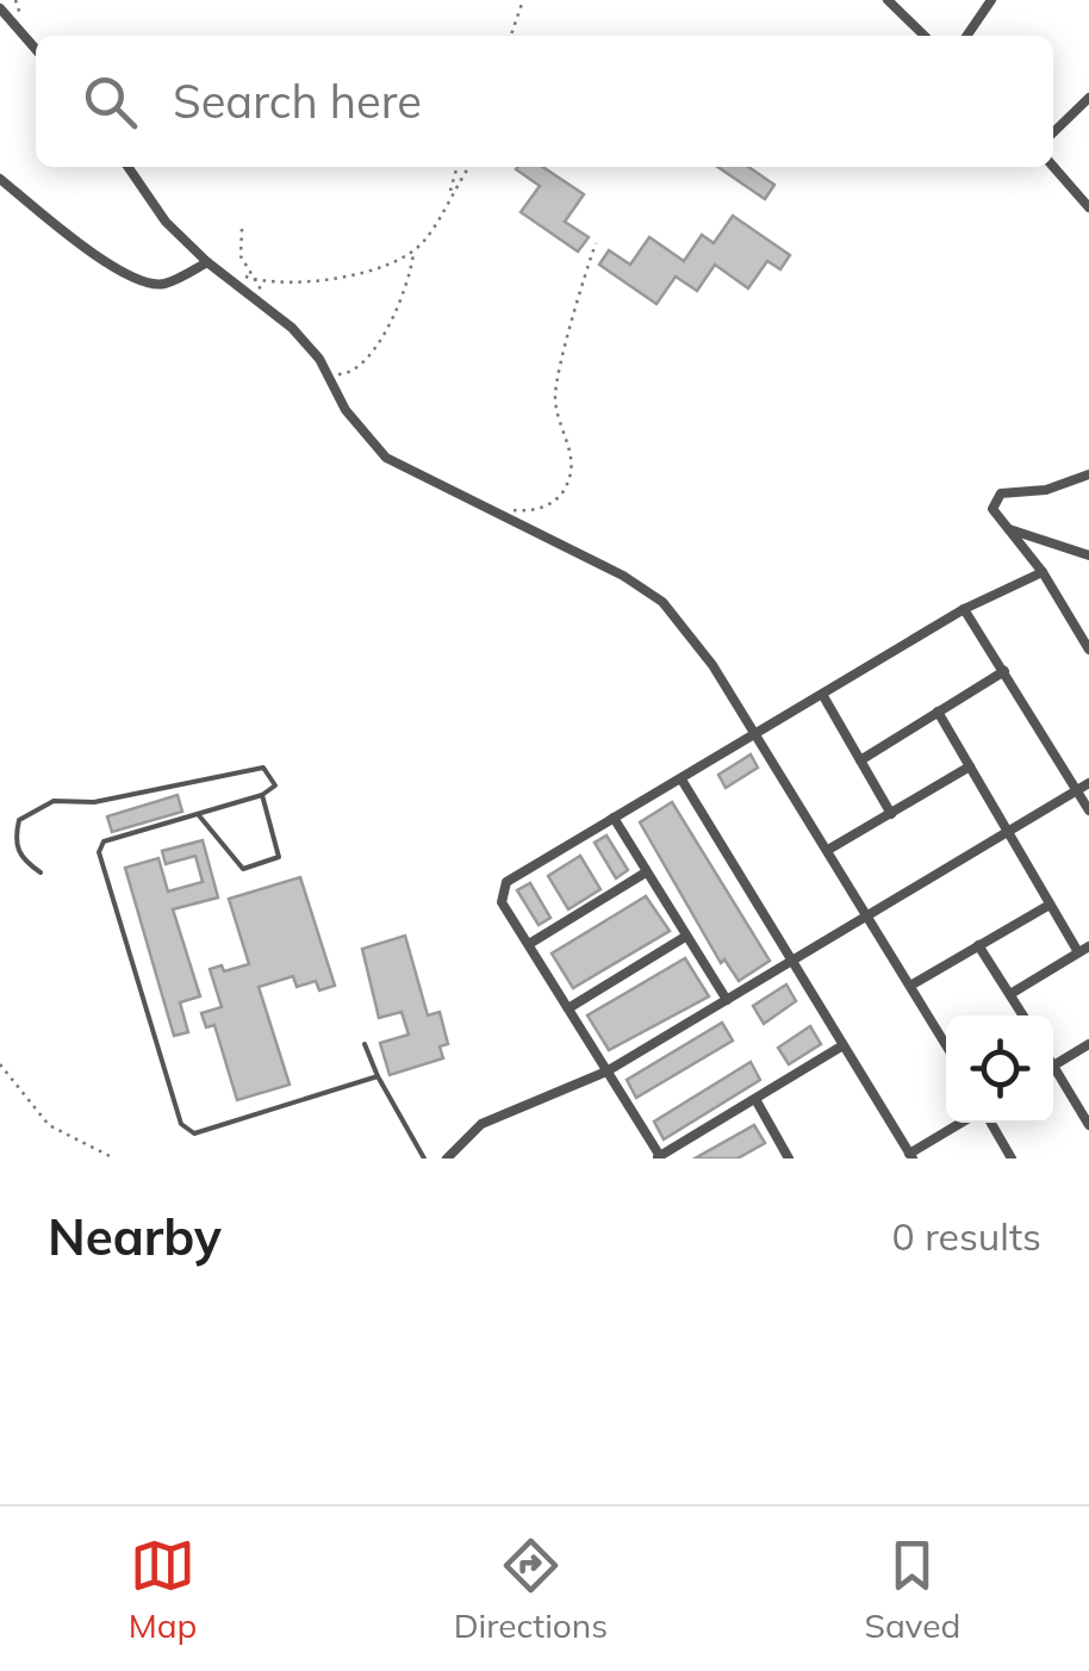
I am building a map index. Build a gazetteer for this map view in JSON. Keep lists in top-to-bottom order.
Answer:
{
  "page": {
    "search": "Search here",
    "heading": ["Nearby", "0 results"],
    "nav": ["Map", "Directions", "Saved"]
  }
}
